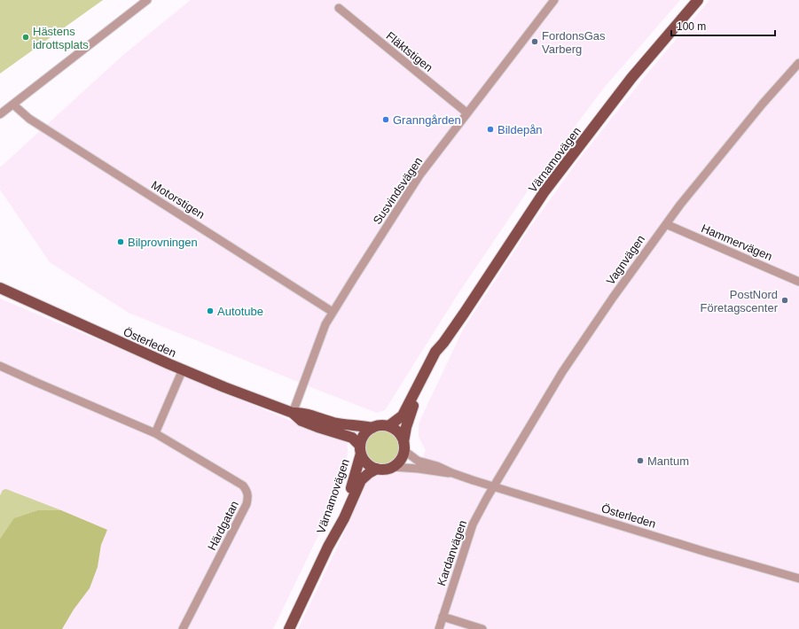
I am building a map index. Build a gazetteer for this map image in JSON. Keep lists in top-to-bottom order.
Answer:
{
  "streets": {
    "main road": ["Värnamovägen", "Österleden"],
    "street": [
      "Fläktstigen",
      "Susvindsvägen",
      "Motorstigen",
      "Hammervägen",
      "Vagnvägen",
      "Härdgatan",
      "Kardanvägen"
    ]
  },
  "crossings": [
    ["Fläktstigen", "Susvindsvägen"],
    ["Värnamovägen", "Österleden"],
    ["Susvindsvägen", "Motorstigen"],
    ["Susvindsvägen", "Österleden"],
    ["Hammervägen", "Vagnvägen"],
    ["Vagnvägen", "Österleden"],
    ["Vagnvägen", "Kardanvägen"],
    ["Österleden", "Kardanvägen"]
  ],
  "places": [
    "Hästens idrottsplats",
    "FordonsGas Varberg",
    "Granngården",
    "Bildepån",
    "Bilprovningen",
    "PostNord Företagscenter",
    "Autotube",
    "Mantum"
  ],
  "scale_bar": "100 m"
}
